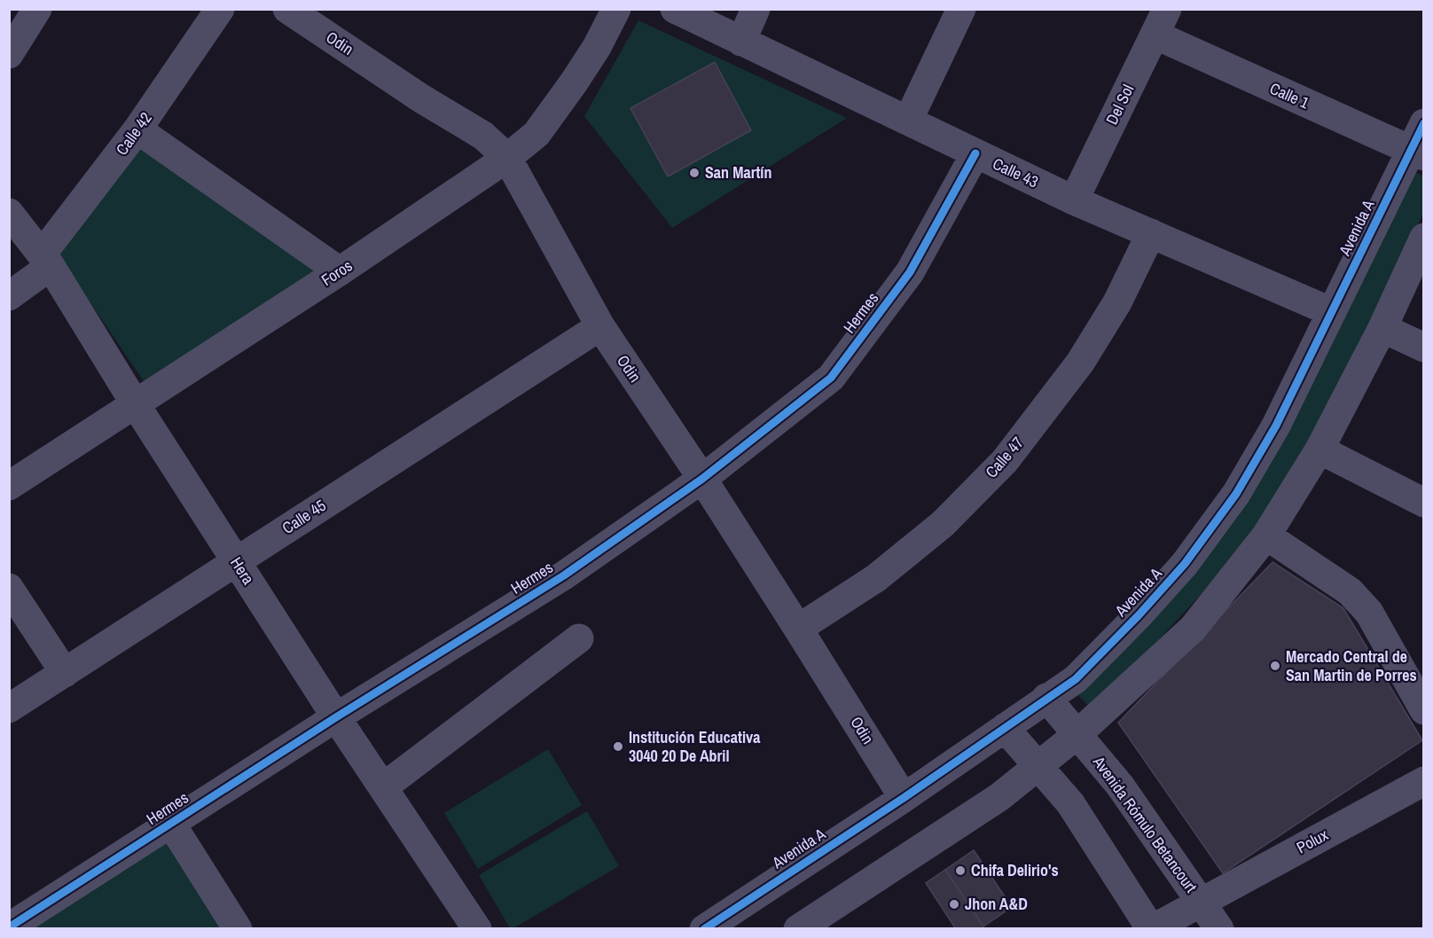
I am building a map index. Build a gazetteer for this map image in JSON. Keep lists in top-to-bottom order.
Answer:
{
  "streets": {
    "street": [
      "Odin",
      "Calle 1",
      "Del Sol",
      "Calle 42",
      "Calle 43",
      "Avenida A",
      "Foros",
      "Hermes",
      "Calle 47",
      "Calle 45",
      "Hera",
      "Avenida Rómulo Betancourt",
      "Polux"
    ]
  },
  "crossings": [
    ["Odin", "Avenida A"],
    ["Odin", "Foros"],
    ["Odin", "Hermes"],
    ["Odin", "Calle 47"],
    ["Odin", "Calle 45"],
    ["Calle 1", "Del Sol"],
    ["Calle 1", "Avenida A"],
    ["Del Sol", "Calle 43"],
    ["Calle 42", "Hera"],
    ["Calle 43", "Avenida A"],
    ["Calle 43", "Hermes"],
    ["Calle 43", "Calle 47"],
    ["Avenida A", "Avenida Rómulo Betancourt"],
    ["Foros", "Hera"],
    ["Hermes", "Hera"],
    ["Calle 45", "Hera"],
    ["Avenida Rómulo Betancourt", "Polux"]
  ],
  "places": [
    "San Martín",
    "Mercado Central de San Martin de Porres",
    "Institución Educativa 3040 20 De Abril",
    "Chifa Delirio's",
    "Jhon A&D"
  ]
}
